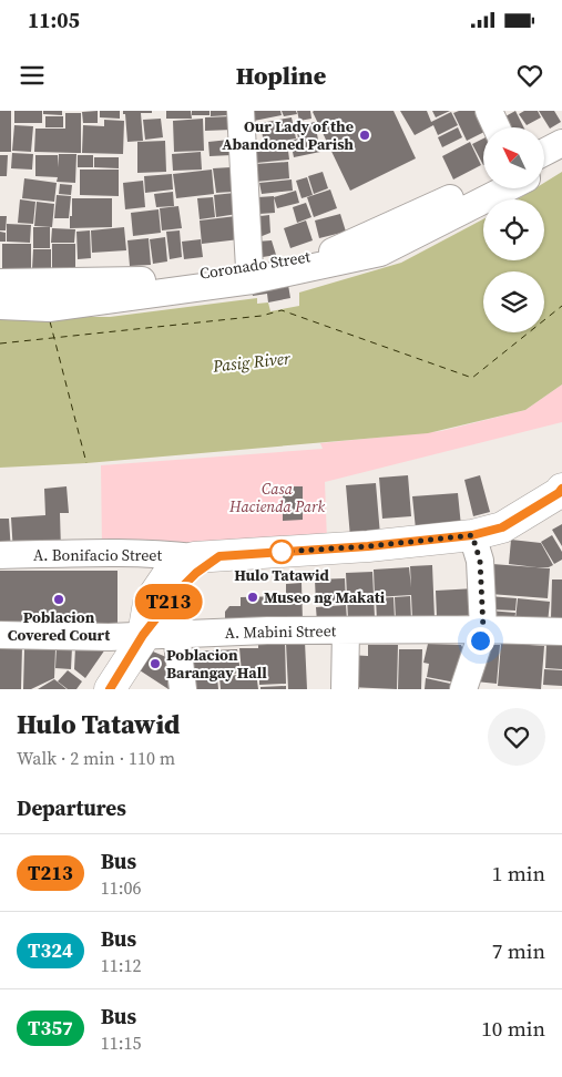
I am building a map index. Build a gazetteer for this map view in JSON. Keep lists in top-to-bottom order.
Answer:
{
  "streets": {
    "street": ["Coronado Street", "A. Bonifacio Street", "A. Mabini Street"]
  },
  "water": ["Pasig River"],
  "parks": ["Casa Hacienda Park"],
  "places": [
    "Our Lady of the Abandoned Parish",
    "Hulo Tatawid",
    "Museo ng Makati",
    "Poblacion Covered Court",
    "Poblacion Barangay Hall"
  ],
  "lines": ["bus line T213"],
  "north": "top left",
  "page": {
    "status": "11:05",
    "header": "Hopline",
    "on_map": "T213",
    "heading": [
      ["Hulo Tatawid", "Walk · 2 min · 110 m"],
      "Departures"
    ],
    "list": [
      {
        "mark": "T213",
        "name": "Bus",
        "note": "11:06",
        "value": "1 min"
      },
      {
        "mark": "T324",
        "name": "Bus",
        "note": "11:12",
        "value": "7 min"
      },
      {
        "mark": "T357",
        "name": "Bus",
        "note": "11:15",
        "value": "10 min"
      }
    ]
  }
}
